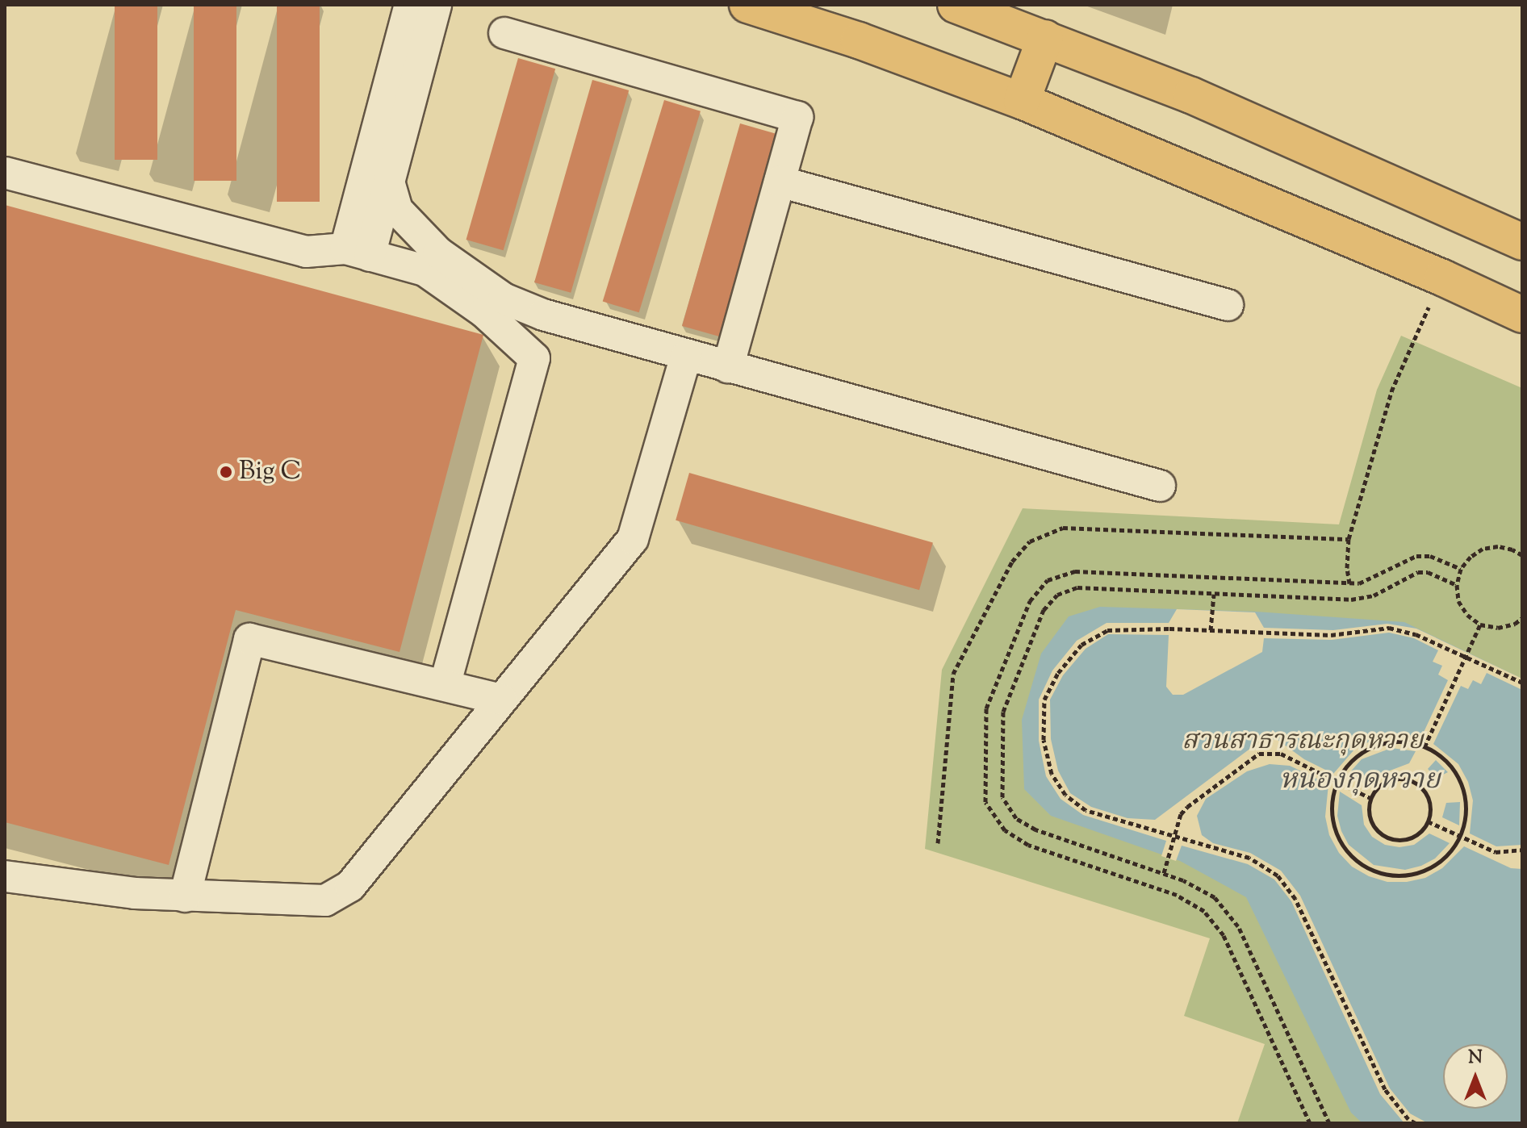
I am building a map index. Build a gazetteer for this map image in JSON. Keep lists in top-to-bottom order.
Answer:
{
  "water": ["หนองกุดหวาย"],
  "parks": ["สวนสาธารณะกุดหวาย"],
  "places": ["Big C"],
  "north": "top"
}
